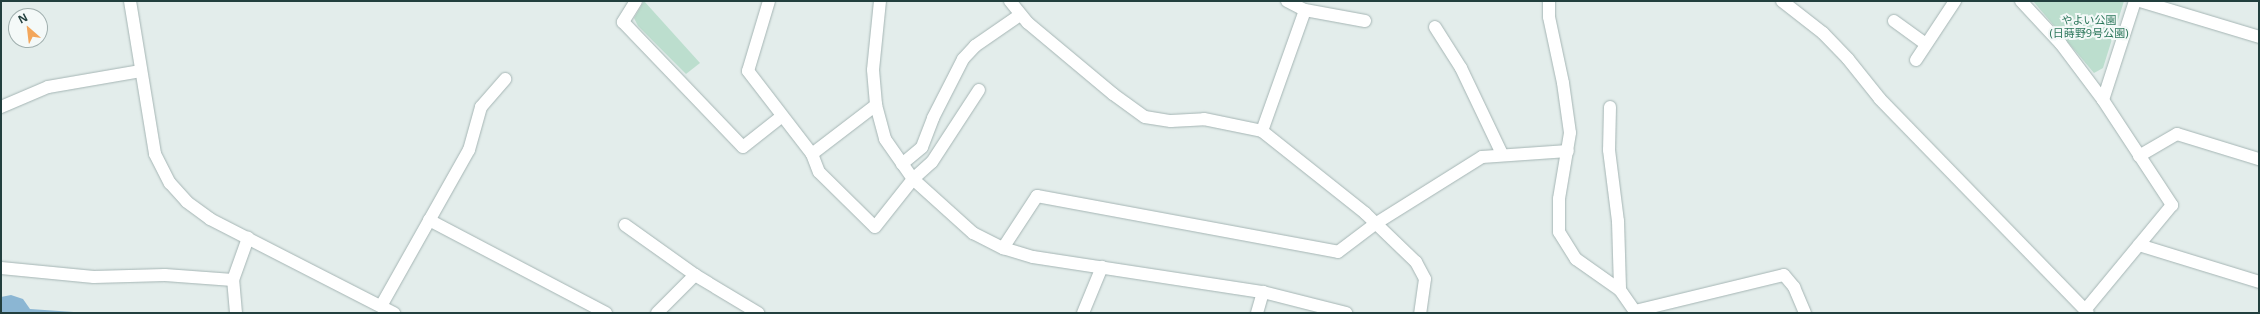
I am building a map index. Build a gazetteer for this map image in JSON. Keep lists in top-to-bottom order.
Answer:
{
  "parks": ["やよい公園 (日蒔野9号公園)"],
  "north": "top left"
}
